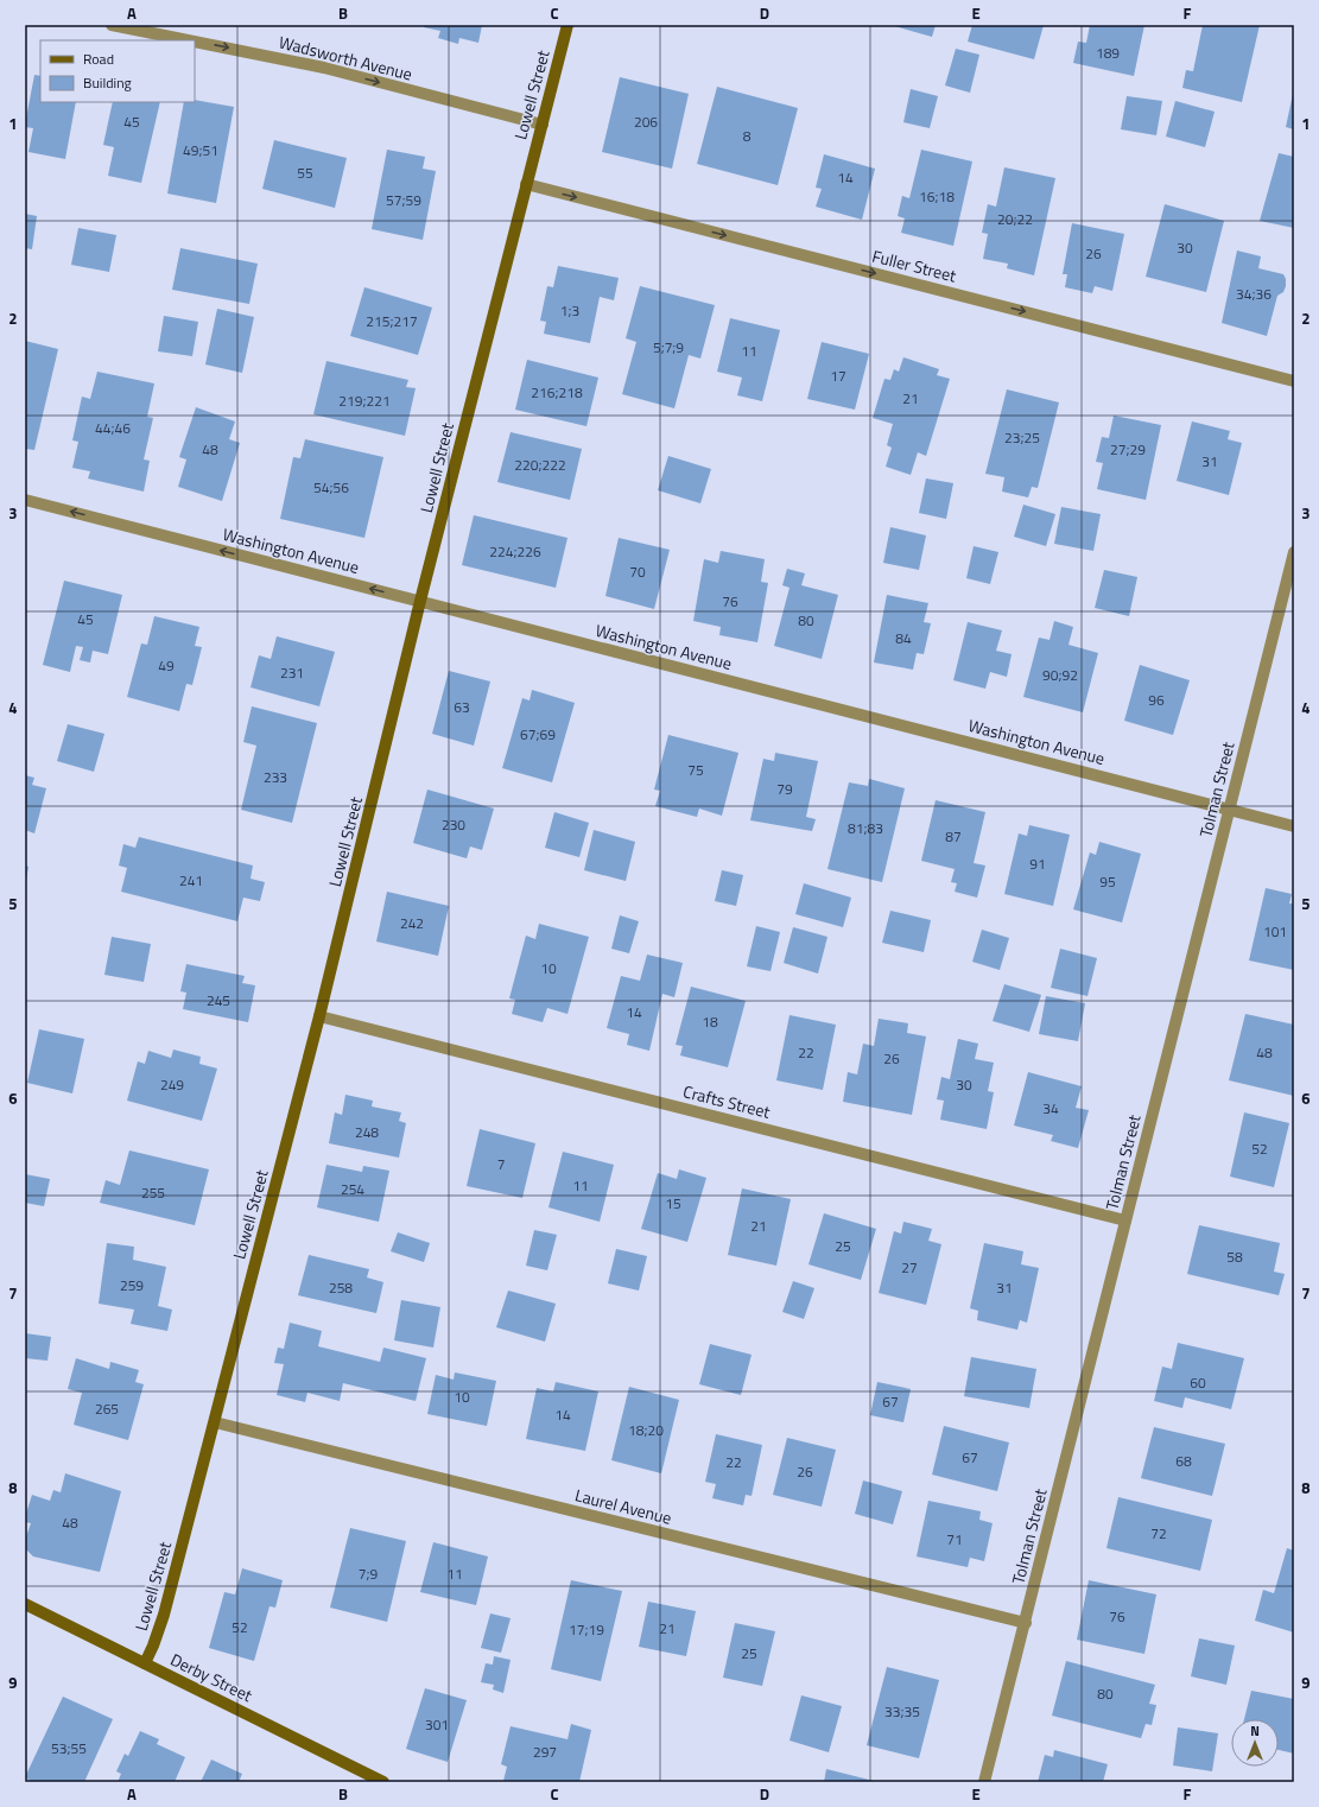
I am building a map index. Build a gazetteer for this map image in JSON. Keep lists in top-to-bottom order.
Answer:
{
  "streets": {
    "street": [
      "Wadsworth Avenue",
      "Lowell Street",
      "Fuller Street",
      "Washington Avenue",
      "Tolman Street",
      "Crafts Street",
      "Laurel Avenue",
      "Derby Street"
    ]
  },
  "crossings": [
    ["Wadsworth Avenue", "Lowell Street"],
    ["Lowell Street", "Fuller Street"],
    ["Lowell Street", "Washington Avenue"],
    ["Lowell Street", "Crafts Street"],
    ["Lowell Street", "Laurel Avenue"],
    ["Lowell Street", "Derby Street"],
    ["Washington Avenue", "Tolman Street"],
    ["Tolman Street", "Crafts Street"],
    ["Tolman Street", "Laurel Avenue"]
  ],
  "one_way": ["Wadsworth Avenue", "Fuller Street"],
  "house_numbers": [
    "189",
    "45",
    "206",
    "8",
    "49;51",
    "55",
    "14",
    "16;18",
    "57;59",
    "20;22",
    "30",
    "26",
    "34;36",
    "1;3",
    "215;217",
    "5;7;9",
    "11",
    "17",
    "216;218",
    "21",
    "219;221",
    "44;46",
    "23;25",
    "48",
    "27;29",
    "31",
    "220;222",
    "54;56",
    "224;226",
    "70",
    "76",
    "45",
    "80",
    "84",
    "49",
    "231",
    "90;92",
    "96",
    "63",
    "67;69",
    "75",
    "233",
    "79",
    "230",
    "81;83",
    "87",
    "91",
    "241",
    "95",
    "242",
    "101",
    "10",
    "245",
    "14",
    "18",
    "22",
    "48",
    "26",
    "249",
    "30",
    "34",
    "248",
    "52",
    "7",
    "11",
    "254",
    "255",
    "15",
    "21",
    "25",
    "58",
    "27",
    "259",
    "258",
    "31",
    "60",
    "10",
    "67",
    "265",
    "14",
    "18;20",
    "67",
    "68",
    "22",
    "26",
    "48",
    "72",
    "71",
    "7;9",
    "11",
    "76",
    "52",
    "21",
    "17;19",
    "25",
    "80",
    "33;35",
    "301",
    "53;55",
    "297"
  ],
  "legend": ["Road", "Building"],
  "north": "top",
  "grid": {
    "columns": [
      "A",
      "B",
      "C",
      "D",
      "E",
      "F"
    ],
    "rows": [
      "1",
      "2",
      "3",
      "4",
      "5",
      "6",
      "7",
      "8",
      "9"
    ]
  }
}
